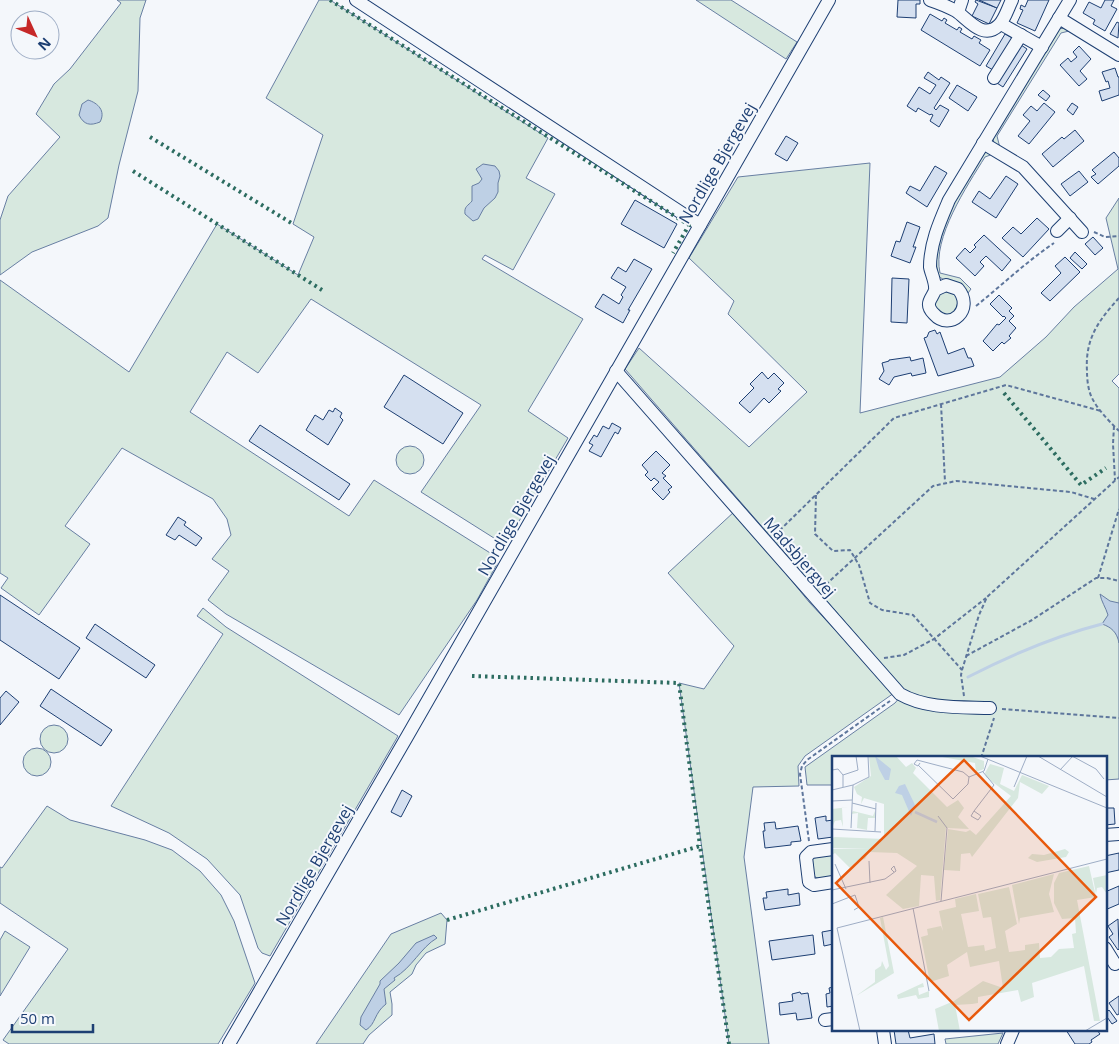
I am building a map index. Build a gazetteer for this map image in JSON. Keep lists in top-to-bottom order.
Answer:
{
  "streets": {
    "street": ["Nordlige Bjergevej", "Madsbjergvej"]
  },
  "crossings": [
    ["Nordlige Bjergevej", "Madsbjergvej"]
  ],
  "scale_bar": "50 m",
  "north": "bottom right"
}
